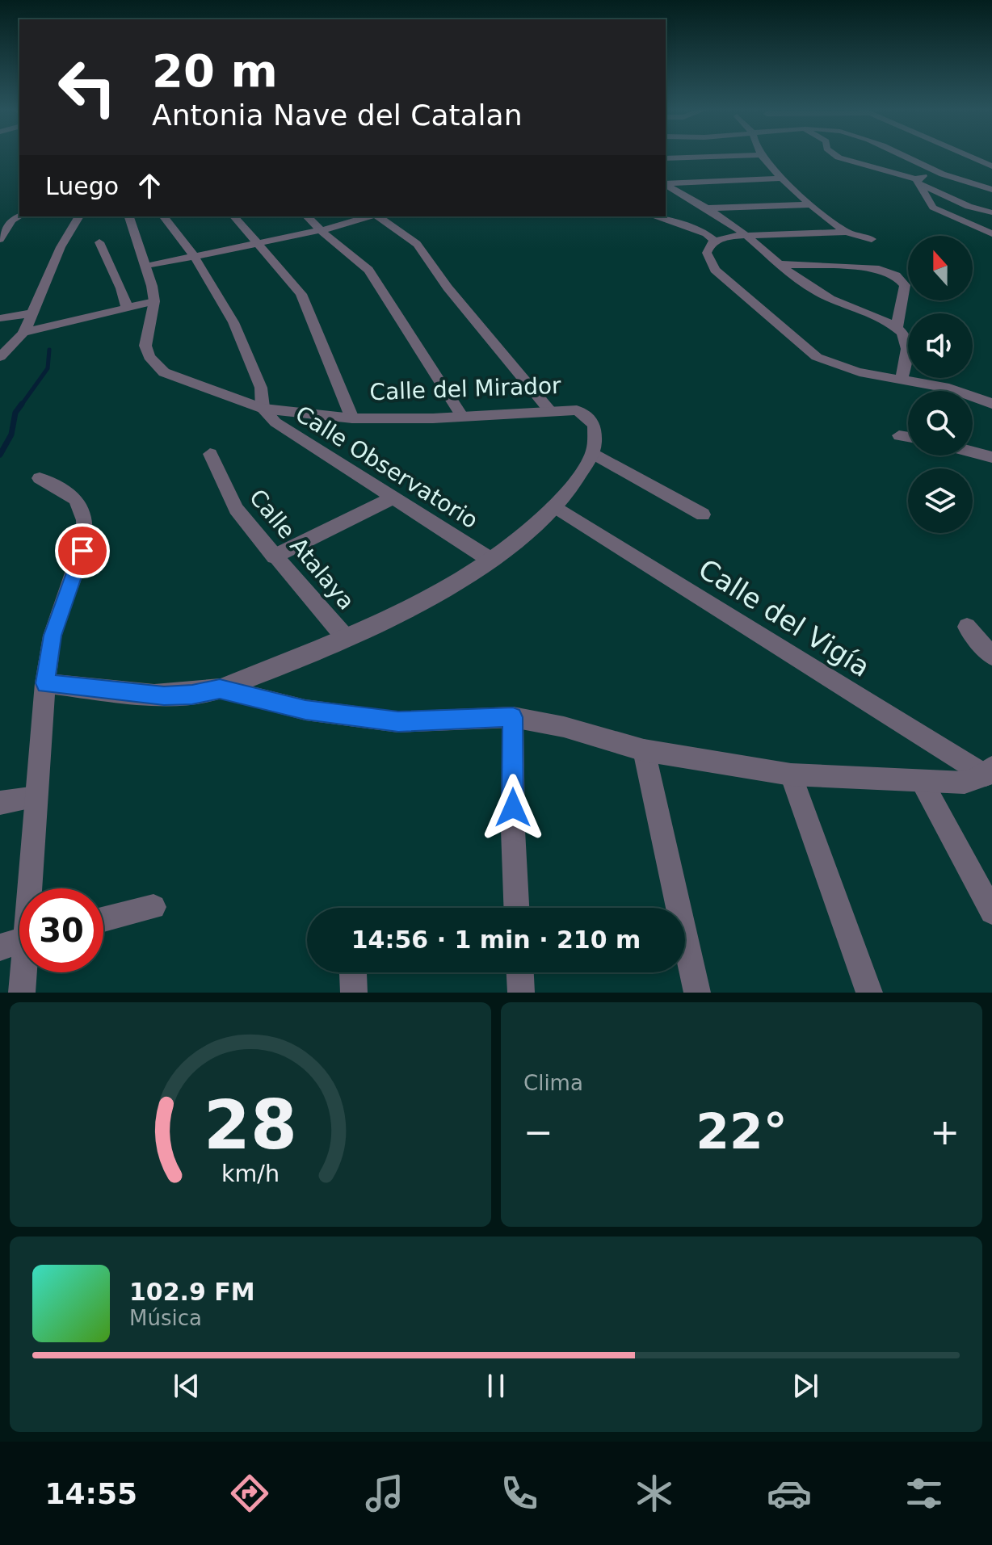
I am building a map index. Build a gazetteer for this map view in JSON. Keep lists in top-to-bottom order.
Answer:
{
  "streets": {
    "street": [
      "Calle del Mirador",
      "Calle Observatorio",
      "Calle Atalaya",
      "Calle del Vigía"
    ]
  },
  "crossings": [
    ["Calle del Mirador", "Calle Observatorio"]
  ],
  "north": "top",
  "page": {
    "turn": ["20 m", "Antonia Nave del Catalan"],
    "then": "Luego",
    "limit": "30",
    "trip": "14:56 · 1 min · 210 m",
    "tile": "Clima",
    "heat": ["−", "22°", "+"],
    "song": ["102.9 FM", "Música"],
    "tabs": "14:55",
    "gauge": ["28", "km/h"]
  }
}
